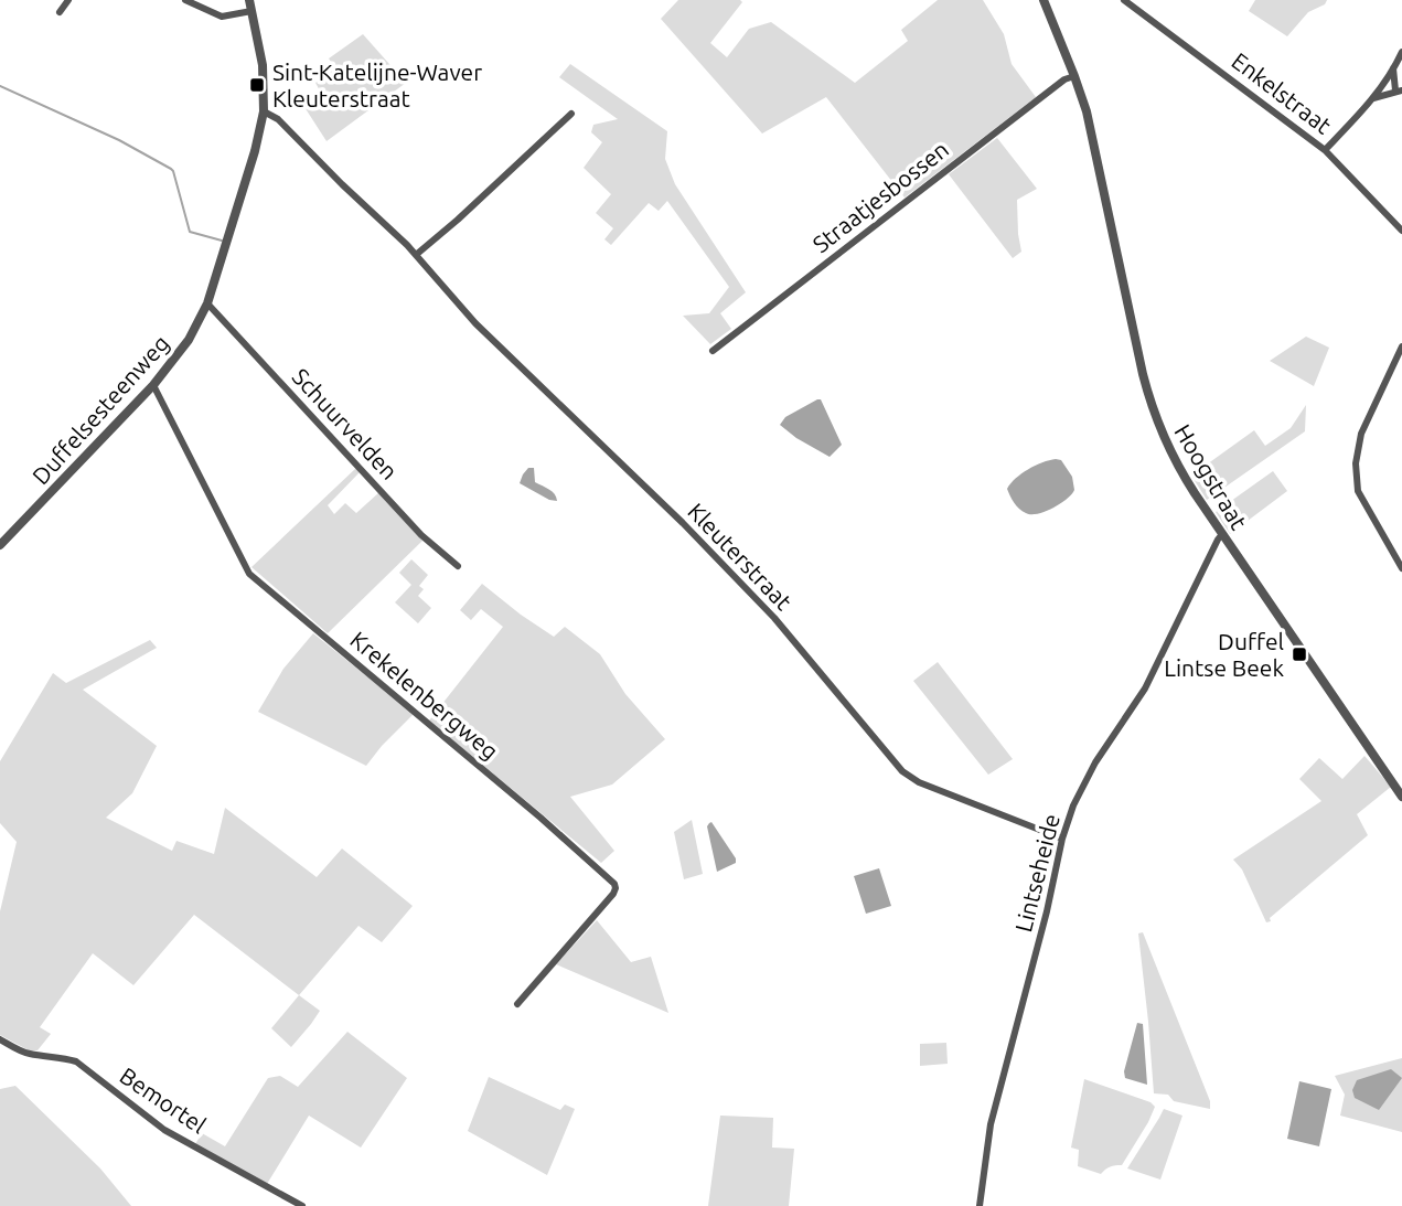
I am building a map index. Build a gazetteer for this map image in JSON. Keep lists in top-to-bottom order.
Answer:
{
  "streets": {
    "street": [
      "Enkelstraat",
      "Straatjesbossen",
      "Duffelsesteenweg",
      "Schuurvelden",
      "Hoogstraat",
      "Kleuterstraat",
      "Krekelenbergweg",
      "Lintseheide",
      "Bemortel"
    ]
  },
  "crossings": [
    ["Straatjesbossen", "Hoogstraat"],
    ["Duffelsesteenweg", "Schuurvelden"],
    ["Duffelsesteenweg", "Kleuterstraat"],
    ["Duffelsesteenweg", "Krekelenbergweg"],
    ["Hoogstraat", "Lintseheide"],
    ["Kleuterstraat", "Lintseheide"]
  ],
  "places": {
    "transit": ["Sint-Katelijne-Waver Kleuterstraat", "Duffel Lintse Beek"]
  }
}
